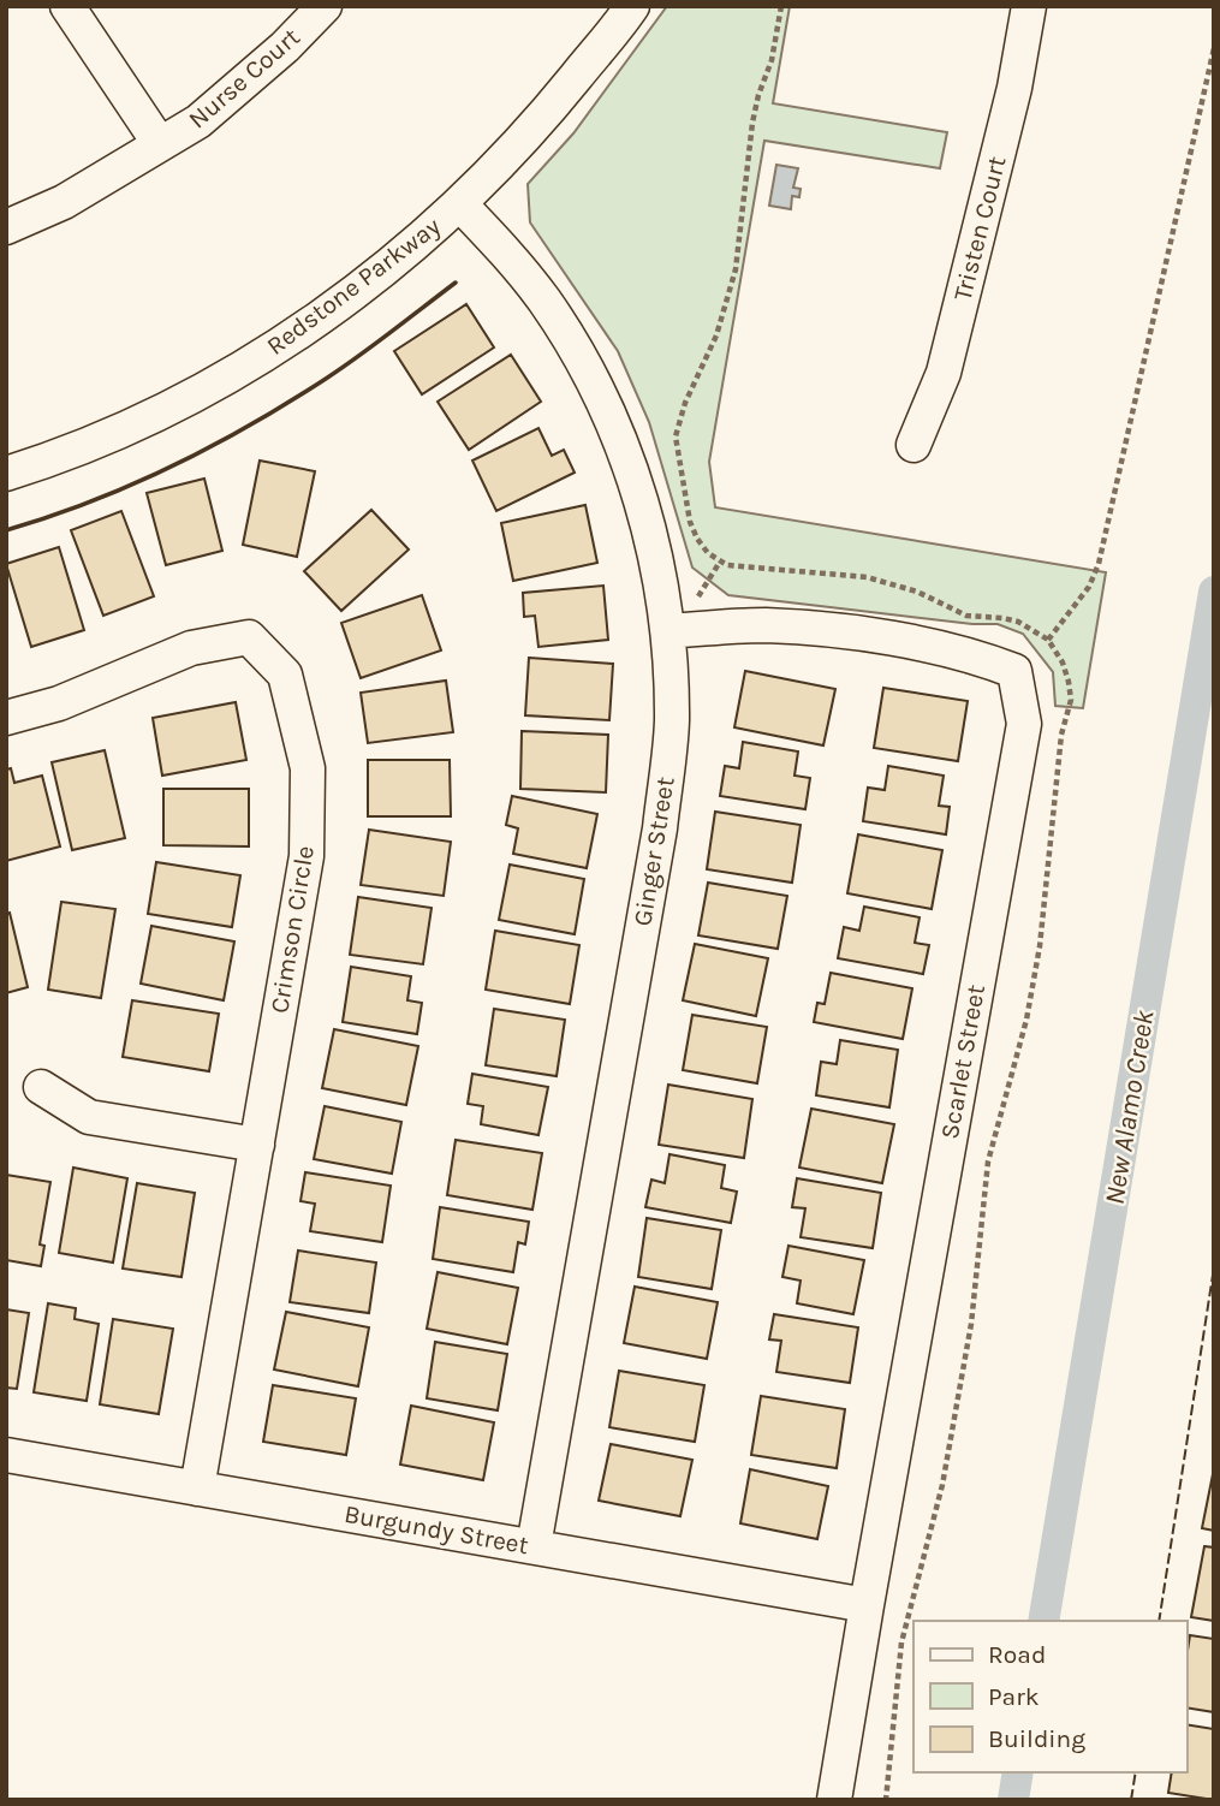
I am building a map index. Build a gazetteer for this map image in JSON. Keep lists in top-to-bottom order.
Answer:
{
  "streets": {
    "street": [
      "Nurse Court",
      "Tristen Court",
      "Redstone Parkway",
      "Ginger Street",
      "Crimson Circle",
      "Scarlet Street",
      "Burgundy Street"
    ]
  },
  "crossings": [
    ["Redstone Parkway", "Ginger Street"],
    ["Ginger Street", "Scarlet Street"],
    ["Ginger Street", "Burgundy Street"],
    ["Crimson Circle", "Burgundy Street"],
    ["Scarlet Street", "Burgundy Street"]
  ],
  "water": ["New Alamo Creek"],
  "legend": ["Road", "Park", "Building"]
}
